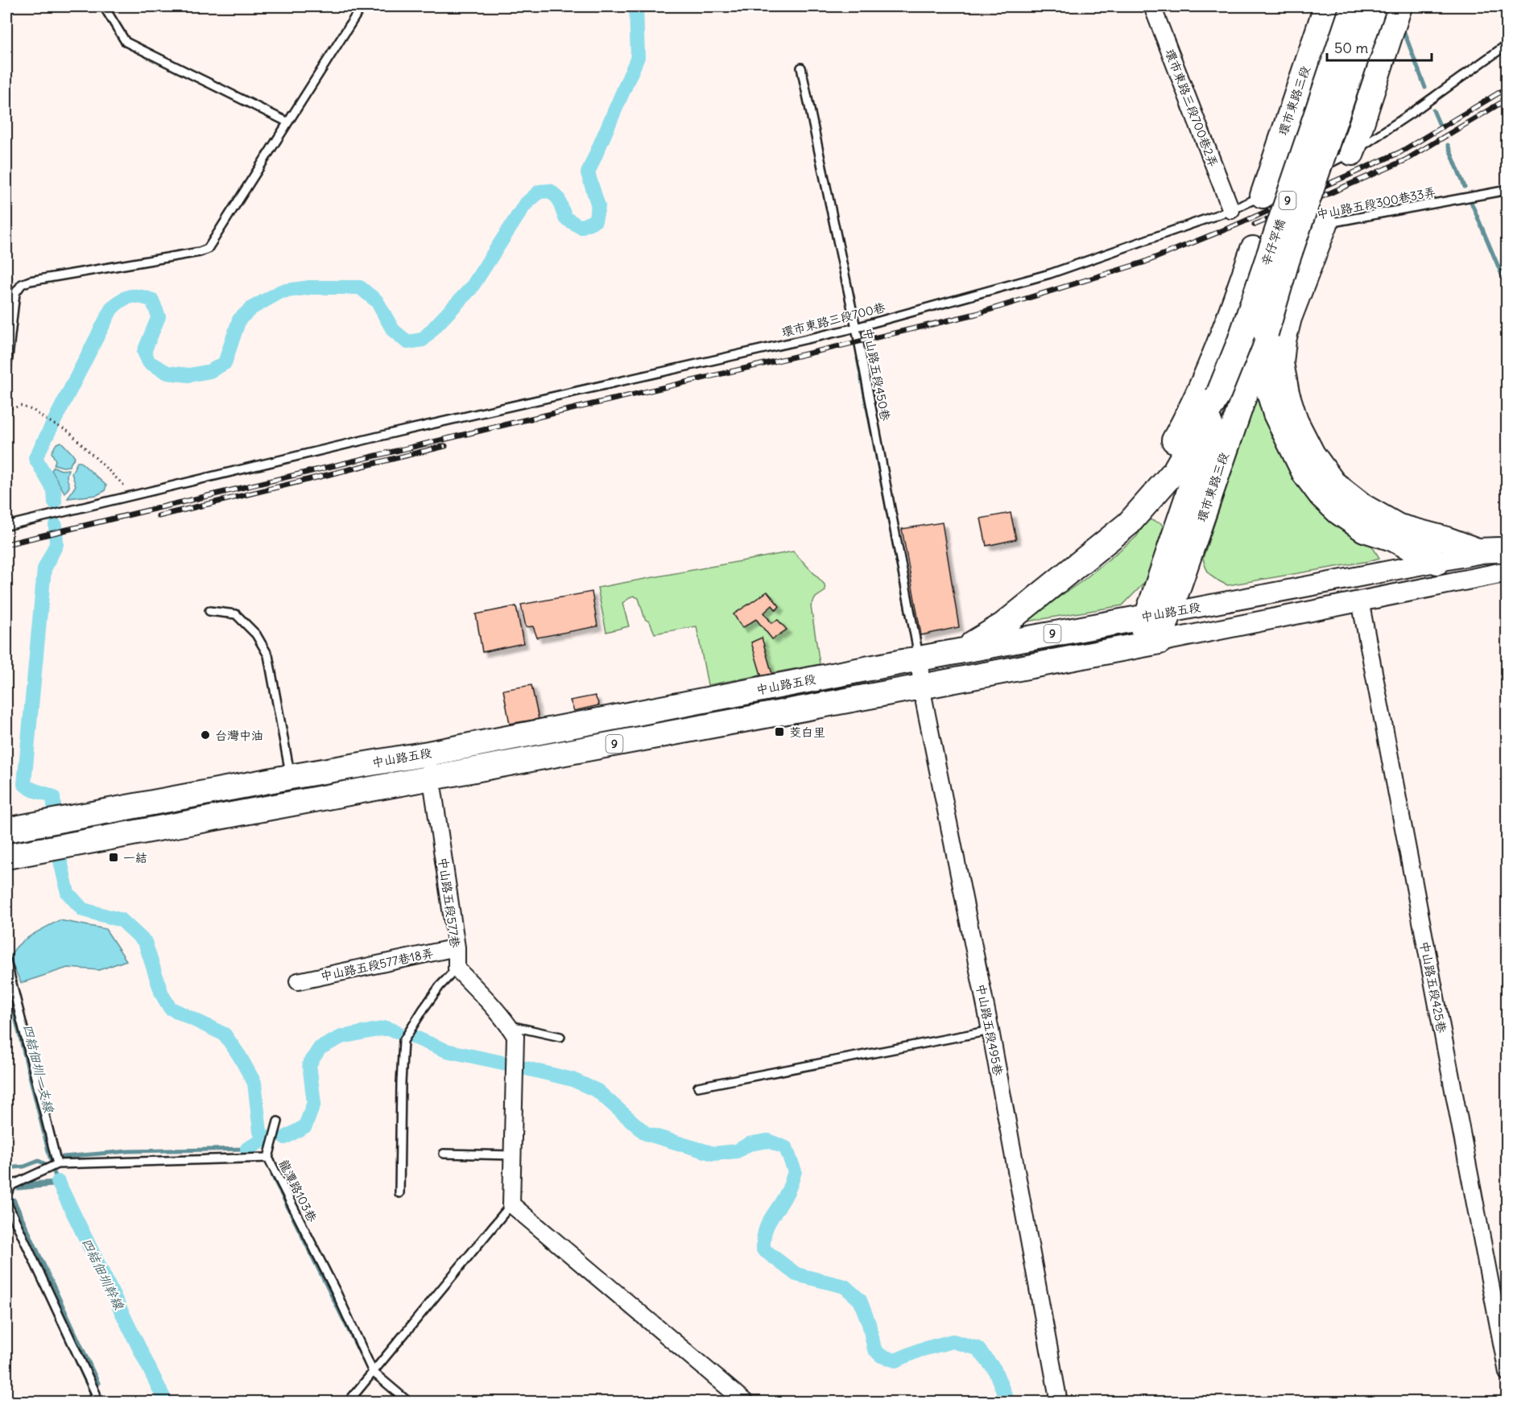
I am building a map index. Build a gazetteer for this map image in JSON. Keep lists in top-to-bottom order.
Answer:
{
  "streets": {
    "main road": [
      "環市東路三段",
      "9",
      "辛仔罕橋",
      "中山路五段"
    ],
    "street": [
      "環市東路三段700巷2弄",
      "中山路五段577巷",
      "中山路五段577巷18弄",
      "中山路五段425巷",
      "中山路五段495巷"
    ],
    "lane": [
      "中山路五段300巷33弄",
      "環市東路三段700巷",
      "中山路五段450巷",
      "龍潭路103巷"
    ]
  },
  "crossings": [
    ["環市東路三段", "辛仔罕橋"],
    ["環市東路三段", "環市東路三段700巷"],
    ["環市東路三段", "中山路五段"],
    ["環市東路三段700巷2弄", "環市東路三段700巷"],
    ["環市東路三段700巷", "中山路五段450巷"],
    ["中山路五段450巷", "中山路五段"],
    ["中山路五段450巷", "中山路五段495巷"],
    ["中山路五段", "中山路五段577巷"],
    ["中山路五段", "中山路五段425巷"],
    ["中山路五段", "中山路五段495巷"],
    ["中山路五段577巷", "中山路五段577巷18弄"]
  ],
  "water": ["四結佃圳一支線", "四結佃圳幹線"],
  "places": {
    "transit": ["茭白里", "一結"],
    "other": ["台灣中油"]
  },
  "scale_bar": "50 m"
}
